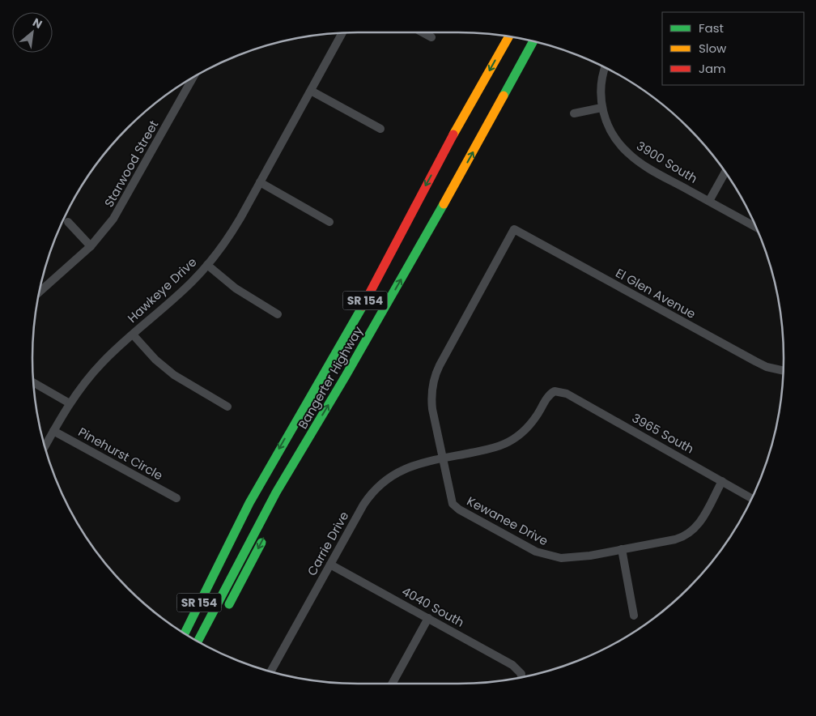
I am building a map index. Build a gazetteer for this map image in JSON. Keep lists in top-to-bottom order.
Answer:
{
  "streets": {
    "highway": ["SR 154", "Bangerter Highway"],
    "street": [
      "3900 South",
      "Starwood Street",
      "Hawkeye Drive",
      "El Glen Avenue",
      "3965 South",
      "Pinehurst Circle",
      "Kewanee Drive",
      "Carrie Drive",
      "4040 South"
    ]
  },
  "crossings": [
    ["Hawkeye Drive", "Pinehurst Circle"],
    ["El Glen Avenue", "Kewanee Drive"],
    ["3965 South", "Kewanee Drive"],
    ["3965 South", "Carrie Drive"],
    ["Kewanee Drive", "Carrie Drive"],
    ["Carrie Drive", "4040 South"]
  ],
  "legend": ["Fast", "Slow", "Jam"],
  "north": "top right"
}
